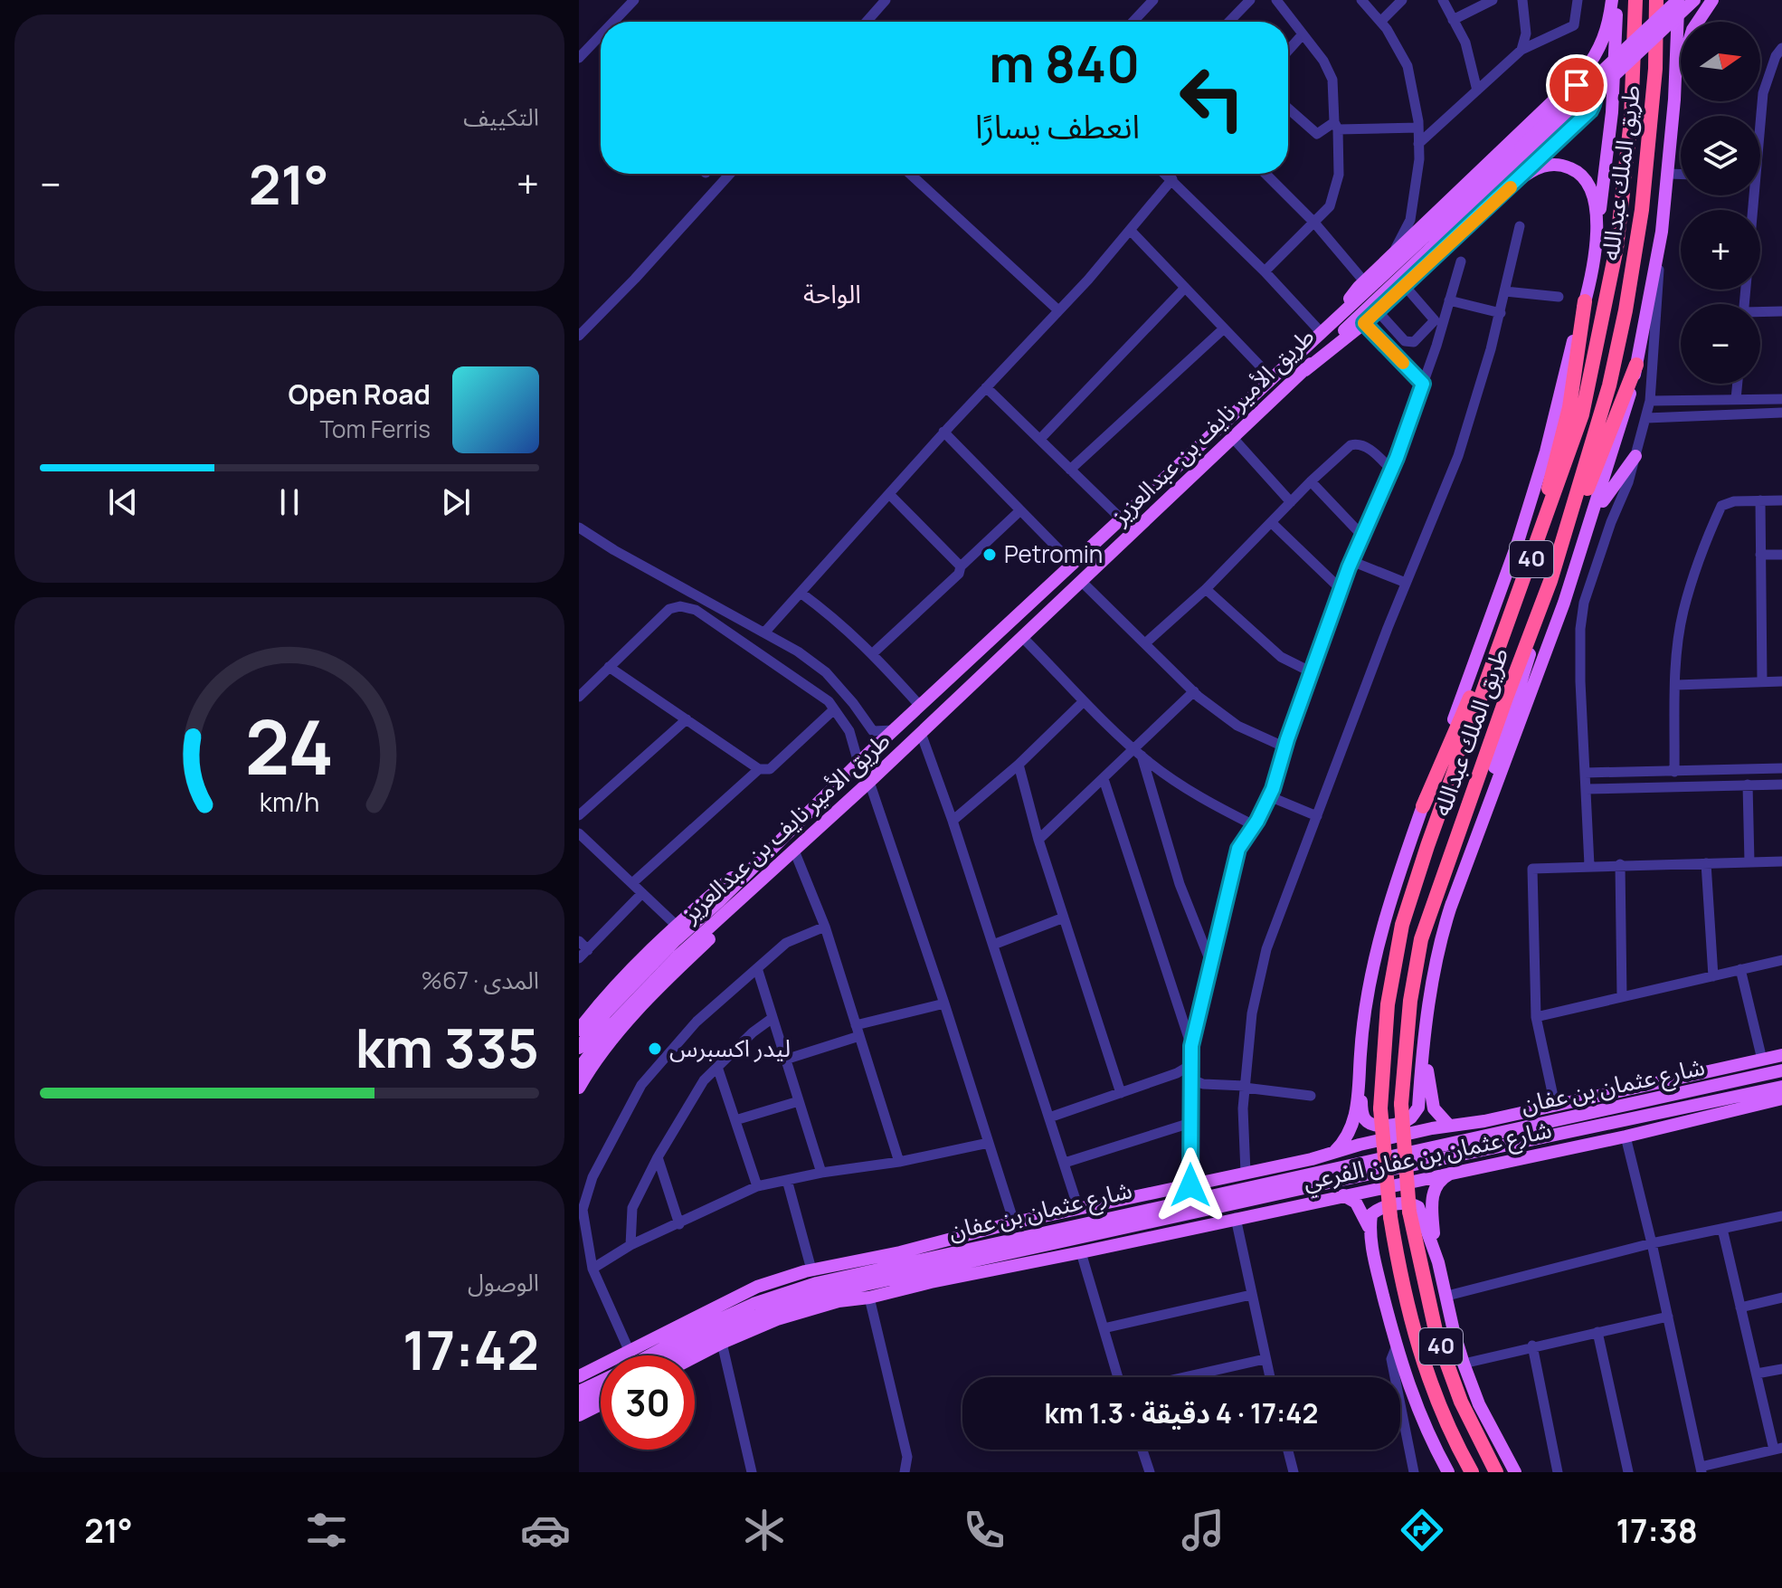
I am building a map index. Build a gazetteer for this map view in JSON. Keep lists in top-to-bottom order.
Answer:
{
  "streets": {
    "highway": ["طريق الملك عبدالله", "40"],
    "main road": ["طريق الأمير نايف بن عبدالعزيز", "شارع عثمان بن عفان", "شارع عثمان بن عفان الفرعي"]
  },
  "districts": ["الواحة"],
  "places": ["Petromin", "ليدر اكسبرس"],
  "north": "right",
  "page": {
    "tile": [
      "التكييف",
      ["المدى · 67%", "335 km"],
      ["الوصول", "17:42"]
    ],
    "map_buttons": ["+", "−"],
    "turn": ["840 m", "انعطف يسارًا"],
    "heat": ["−", "21°", "+"],
    "song": ["Open Road", "Tom Ferris"],
    "limit": "30",
    "trip": "17:42 · 4 دقيقة · 1.3 km",
    "tabs": ["17:38", "21°"],
    "gauge": ["24", "km/h"]
  }
}
